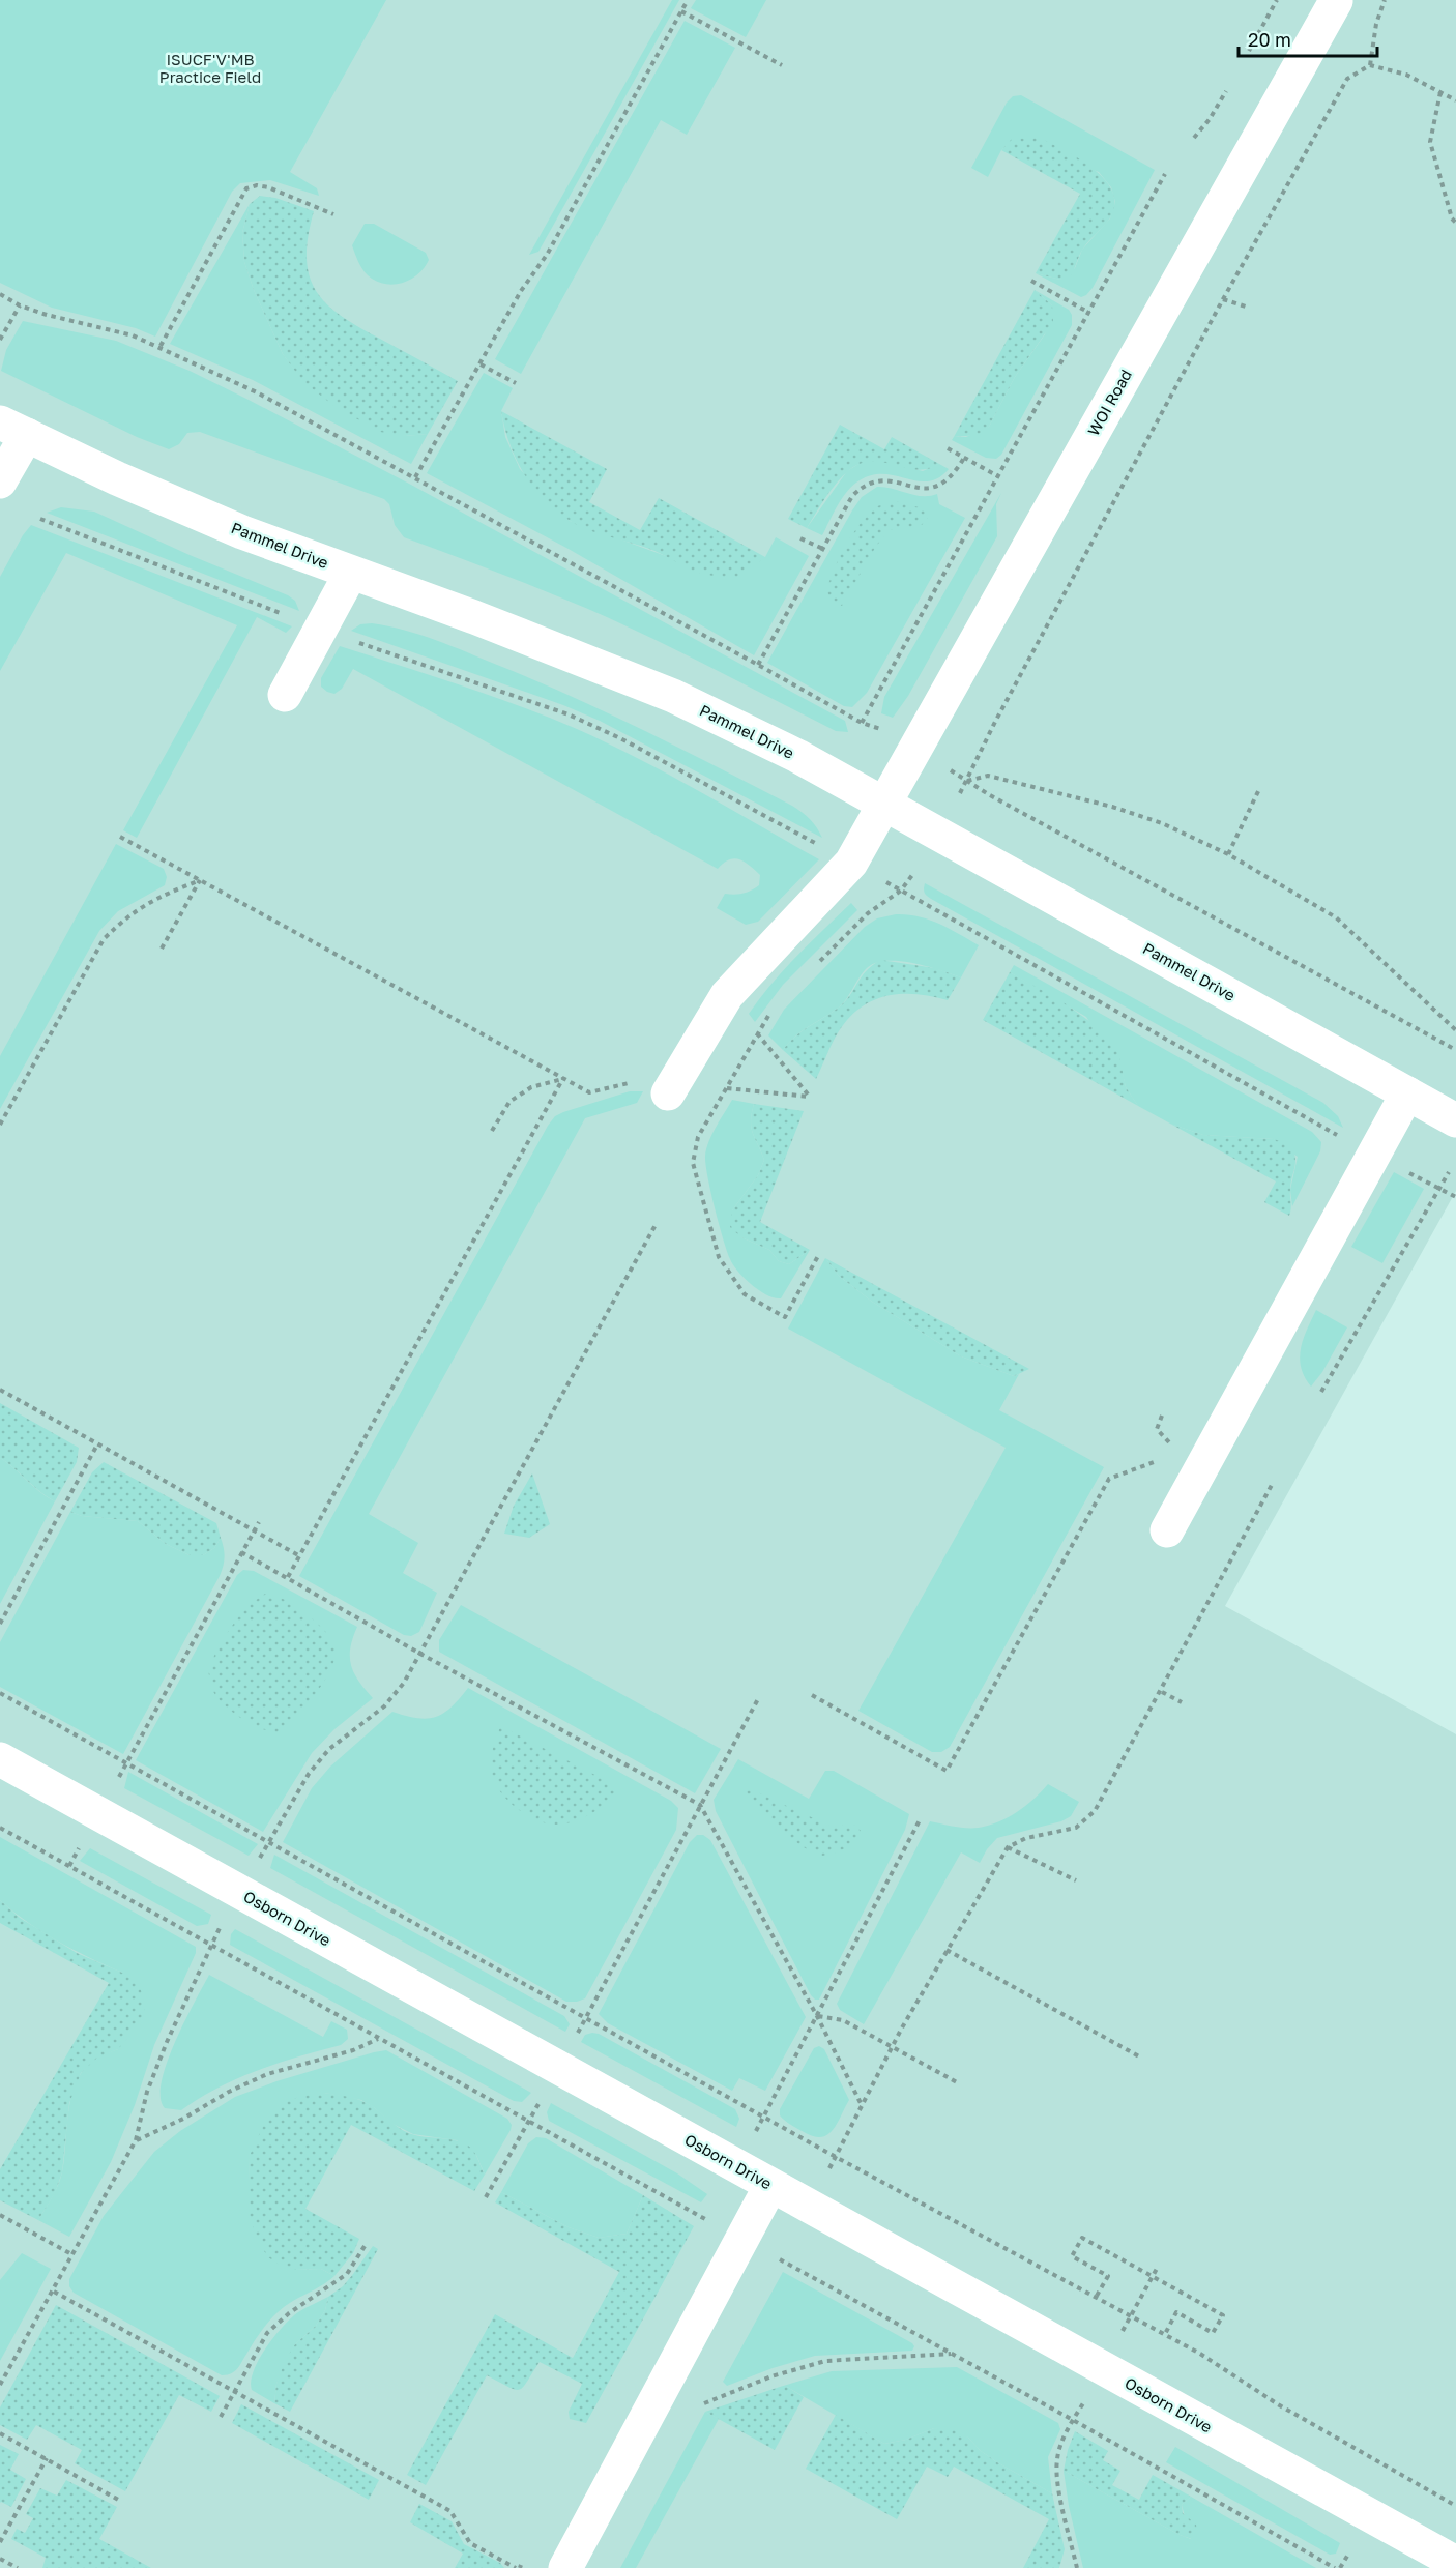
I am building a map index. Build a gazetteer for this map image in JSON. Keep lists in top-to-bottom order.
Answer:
{
  "streets": {
    "street": ["WOI Road", "Pammel Drive", "Osborn Drive"]
  },
  "crossings": [
    ["WOI Road", "Pammel Drive"]
  ],
  "parks": ["ISUCF'V'MB Practice Field"],
  "scale_bar": "20 m"
}
